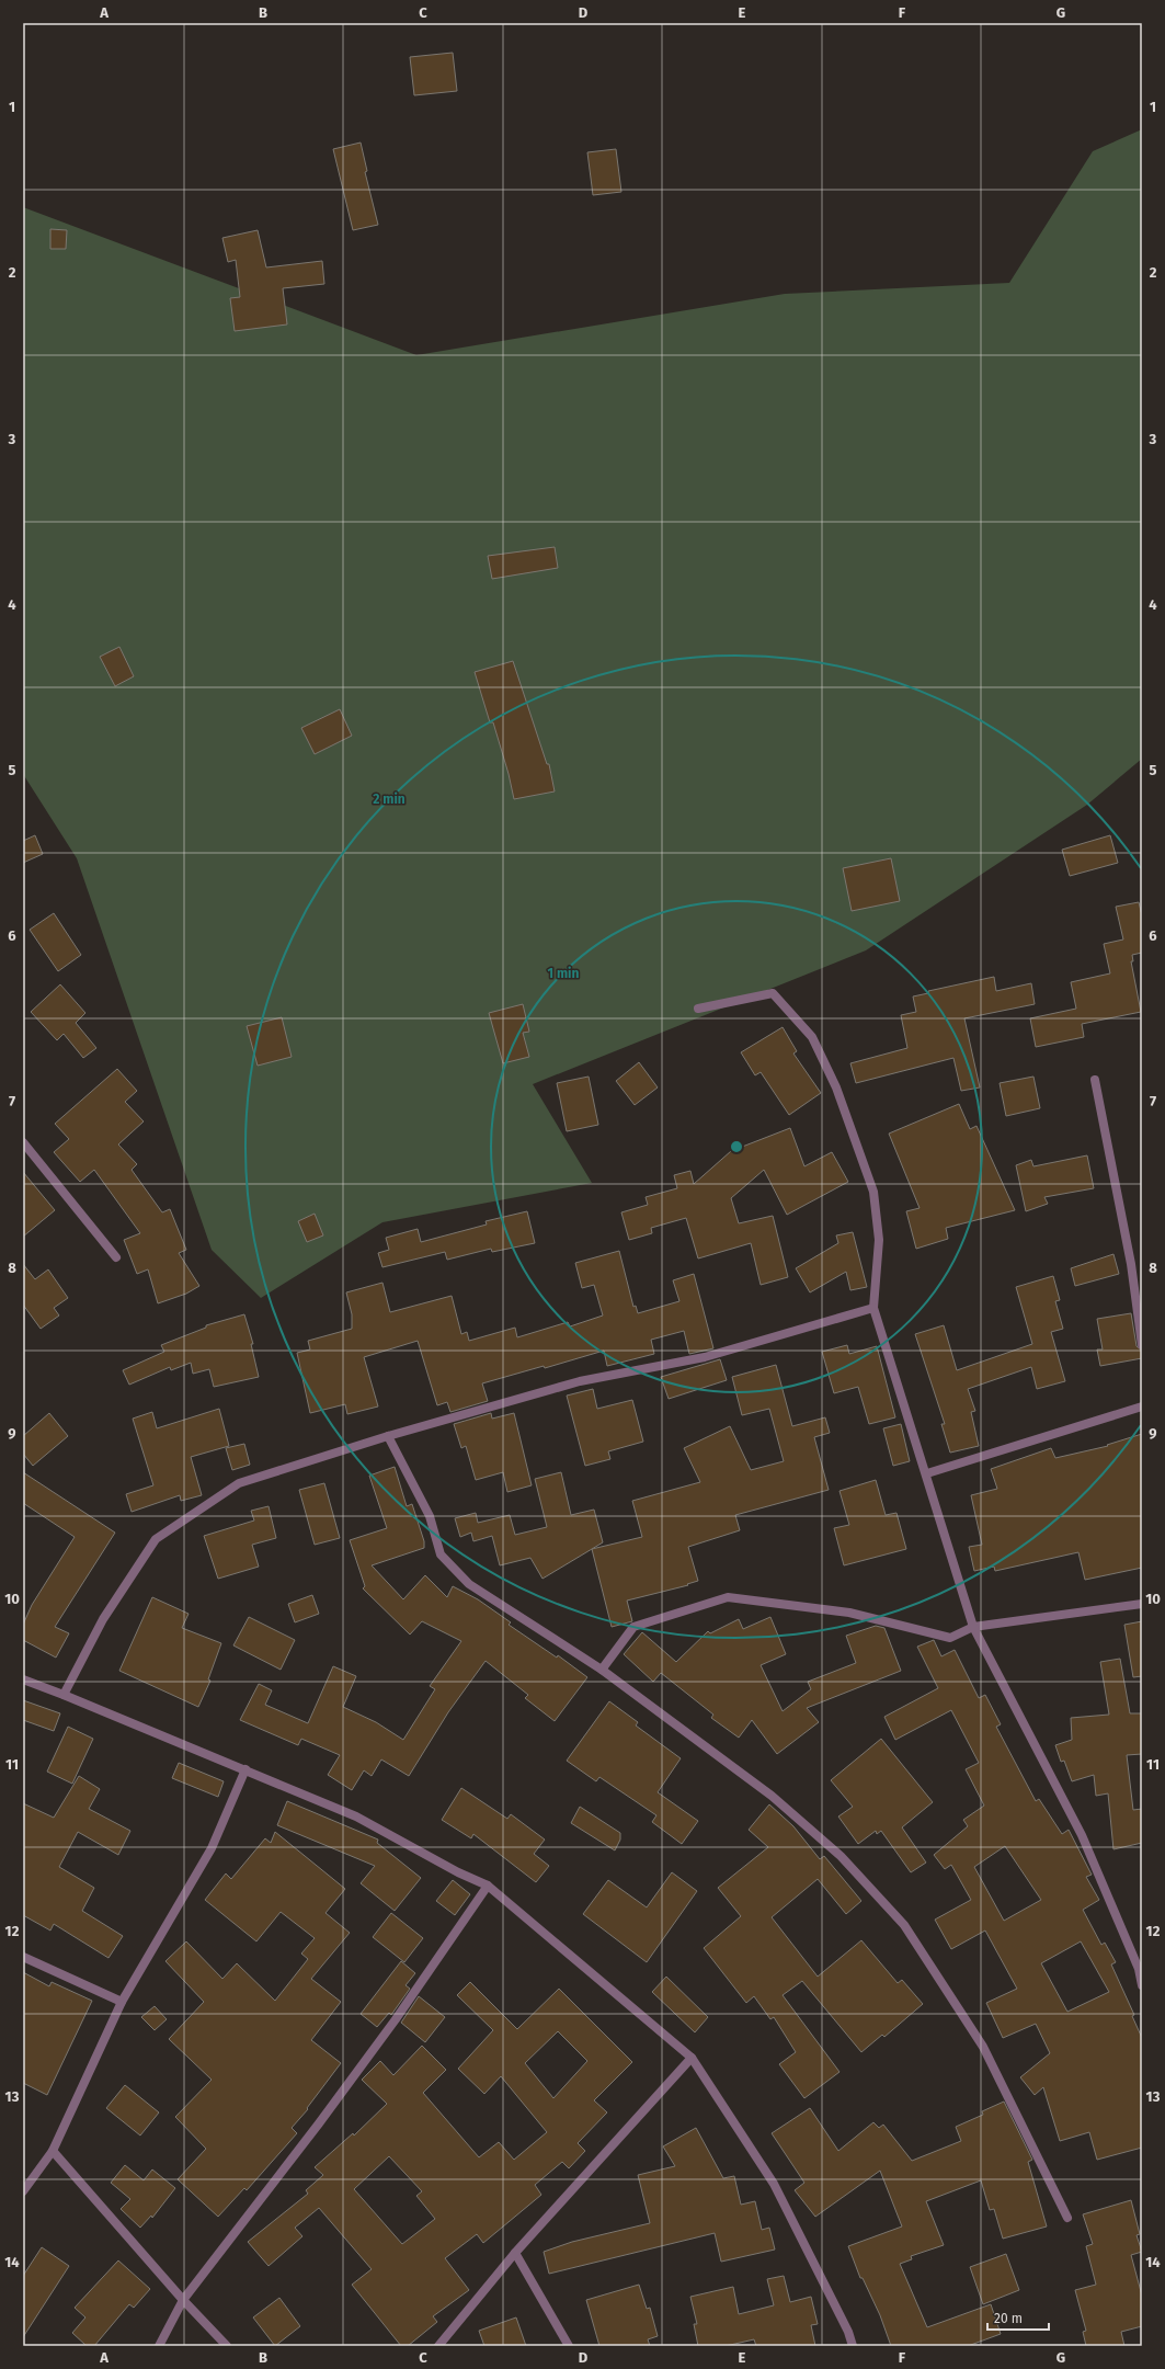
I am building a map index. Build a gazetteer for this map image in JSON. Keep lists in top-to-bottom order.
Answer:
{
  "scale_bar": "20 m",
  "grid": {
    "columns": [
      "A",
      "B",
      "C",
      "D",
      "E",
      "F",
      "G"
    ],
    "rows": [
      "1",
      "2",
      "3",
      "4",
      "5",
      "6",
      "7",
      "8",
      "9",
      "10",
      "11",
      "12",
      "13",
      "14"
    ]
  },
  "rings": ["2 min", "1 min"]
}
